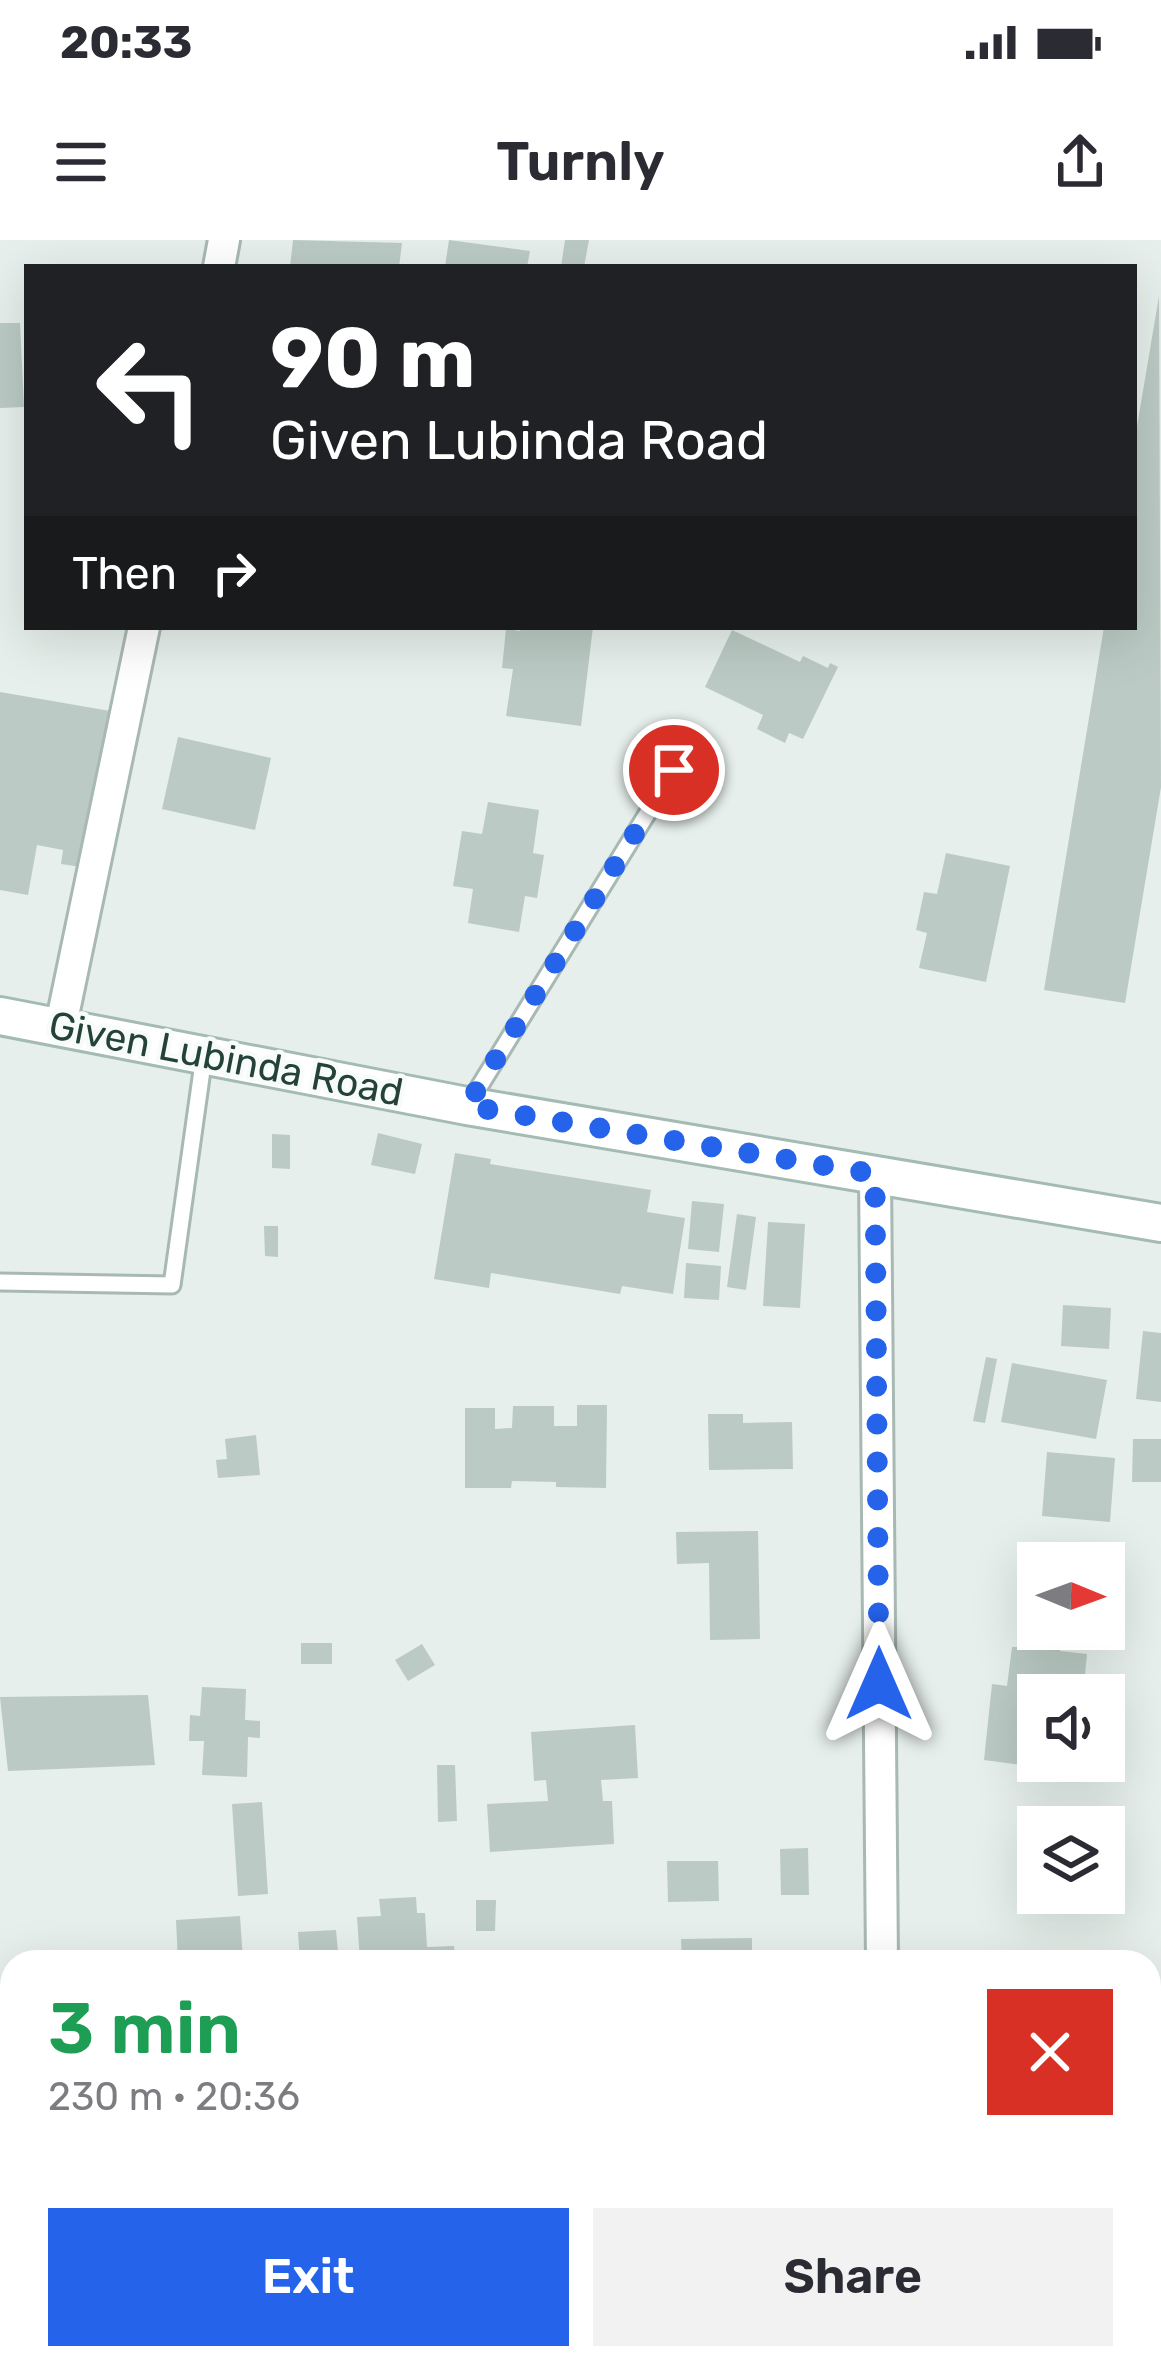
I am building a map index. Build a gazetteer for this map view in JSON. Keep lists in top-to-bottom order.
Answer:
{
  "streets": {
    "street": ["Given Lubinda Road"]
  },
  "north": "right",
  "page": {
    "status": "20:33",
    "header": "Turnly",
    "turn": ["90 m", "Given Lubinda Road"],
    "then": "Then",
    "heading": ["3 min", "230 m · 20:36"],
    "buttons": ["Exit", "Share"]
  }
}
